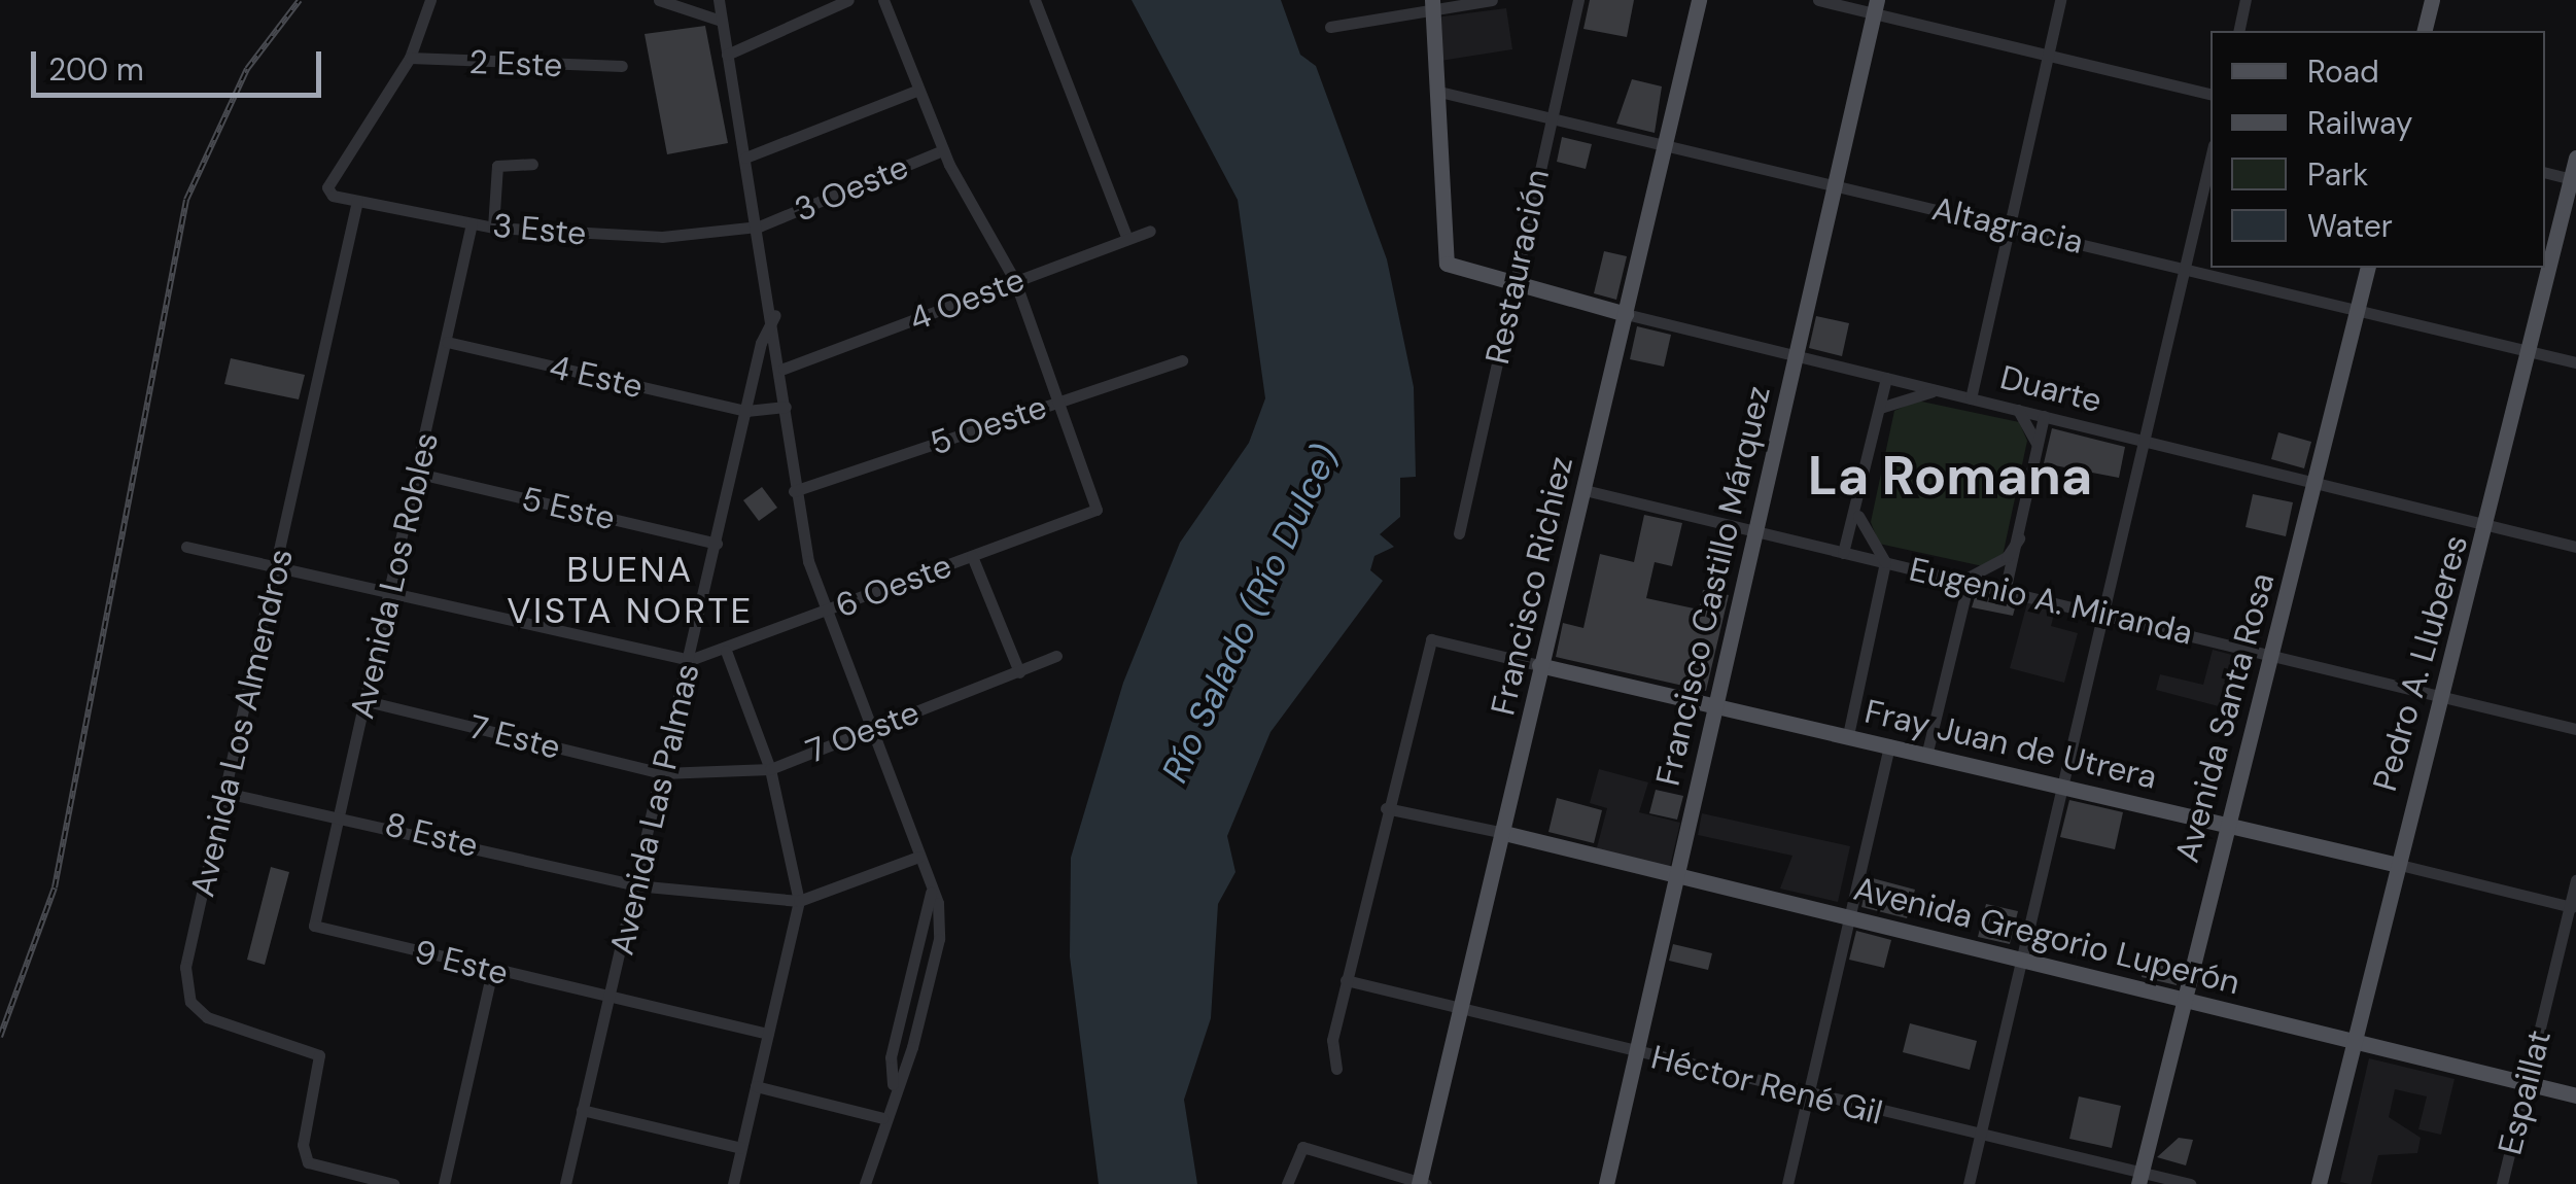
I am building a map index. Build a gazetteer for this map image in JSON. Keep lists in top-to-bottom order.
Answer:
{
  "streets": {
    "main road": [
      "Duarte",
      "Francisco Richiez",
      "Francisco Castillo Márquez",
      "Pedro A. Lluberes",
      "Avenida Santa Rosa",
      "Fray Juan de Utrera",
      "Avenida Gregorio Luperón"
    ],
    "street": [
      "2 Este",
      "3 Oeste",
      "Altagracia",
      "3 Este",
      "Restauración",
      "4 Oeste",
      "4 Este",
      "5 Oeste",
      "5 Este",
      "Avenida Los Robles",
      "6 Oeste",
      "Eugenio A. Miranda",
      "Avenida Los Almendros",
      "7 Oeste",
      "7 Este",
      "Avenida Las Palmas",
      "8 Este",
      "9 Este",
      "Héctor René Gil",
      "Espaillat"
    ]
  },
  "crossings": [
    ["2 Este", "3 Este"],
    ["3 Oeste", "3 Este"],
    ["Altagracia", "Restauración"],
    ["Altagracia", "Duarte"],
    ["Altagracia", "Francisco Richiez"],
    ["Altagracia", "Francisco Castillo Márquez"],
    ["Altagracia", "Pedro A. Lluberes"],
    ["Altagracia", "Avenida Santa Rosa"],
    ["3 Este", "Avenida Los Robles"],
    ["3 Este", "Avenida Los Almendros"],
    ["Restauración", "Duarte"],
    ["4 Este", "Avenida Los Robles"],
    ["4 Este", "Avenida Las Palmas"],
    ["Duarte", "Francisco Richiez"],
    ["Duarte", "Francisco Castillo Márquez"],
    ["Duarte", "Eugenio A. Miranda"],
    ["Duarte", "Pedro A. Lluberes"],
    ["Duarte", "Avenida Santa Rosa"],
    ["5 Oeste", "6 Oeste"],
    ["5 Este", "Avenida Los Robles"],
    ["5 Este", "Avenida Las Palmas"],
    ["Avenida Los Robles", "7 Este"],
    ["Avenida Los Robles", "8 Este"],
    ["Avenida Los Robles", "9 Este"],
    ["6 Oeste", "Avenida Las Palmas"],
    ["Francisco Richiez", "Eugenio A. Miranda"],
    ["Francisco Richiez", "Fray Juan de Utrera"],
    ["Francisco Richiez", "Avenida Gregorio Luperón"],
    ["Francisco Richiez", "Héctor René Gil"],
    ["Francisco Castillo Márquez", "Eugenio A. Miranda"],
    ["Francisco Castillo Márquez", "Fray Juan de Utrera"],
    ["Francisco Castillo Márquez", "Avenida Gregorio Luperón"],
    ["Francisco Castillo Márquez", "Héctor René Gil"],
    ["Eugenio A. Miranda", "Pedro A. Lluberes"],
    ["Eugenio A. Miranda", "Avenida Santa Rosa"],
    ["Pedro A. Lluberes", "Fray Juan de Utrera"],
    ["Pedro A. Lluberes", "Avenida Gregorio Luperón"],
    ["Avenida Santa Rosa", "Fray Juan de Utrera"],
    ["Avenida Santa Rosa", "Avenida Gregorio Luperón"],
    ["Avenida Santa Rosa", "Héctor René Gil"],
    ["Avenida Los Almendros", "8 Este"],
    ["7 Oeste", "7 Este"],
    ["7 Oeste", "Avenida Las Palmas"],
    ["7 Este", "Avenida Las Palmas"],
    ["Fray Juan de Utrera", "Espaillat"],
    ["Avenida Las Palmas", "8 Este"],
    ["Avenida Las Palmas", "9 Este"],
    ["Avenida Gregorio Luperón", "Espaillat"]
  ],
  "districts": ["La Romana", "BUENA VISTA NORTE"],
  "water": ["Río Salado (Río Dulce)"],
  "legend": [
    "Road",
    "Railway",
    "Park",
    "Water"
  ],
  "scale_bar": "200 m"
}
